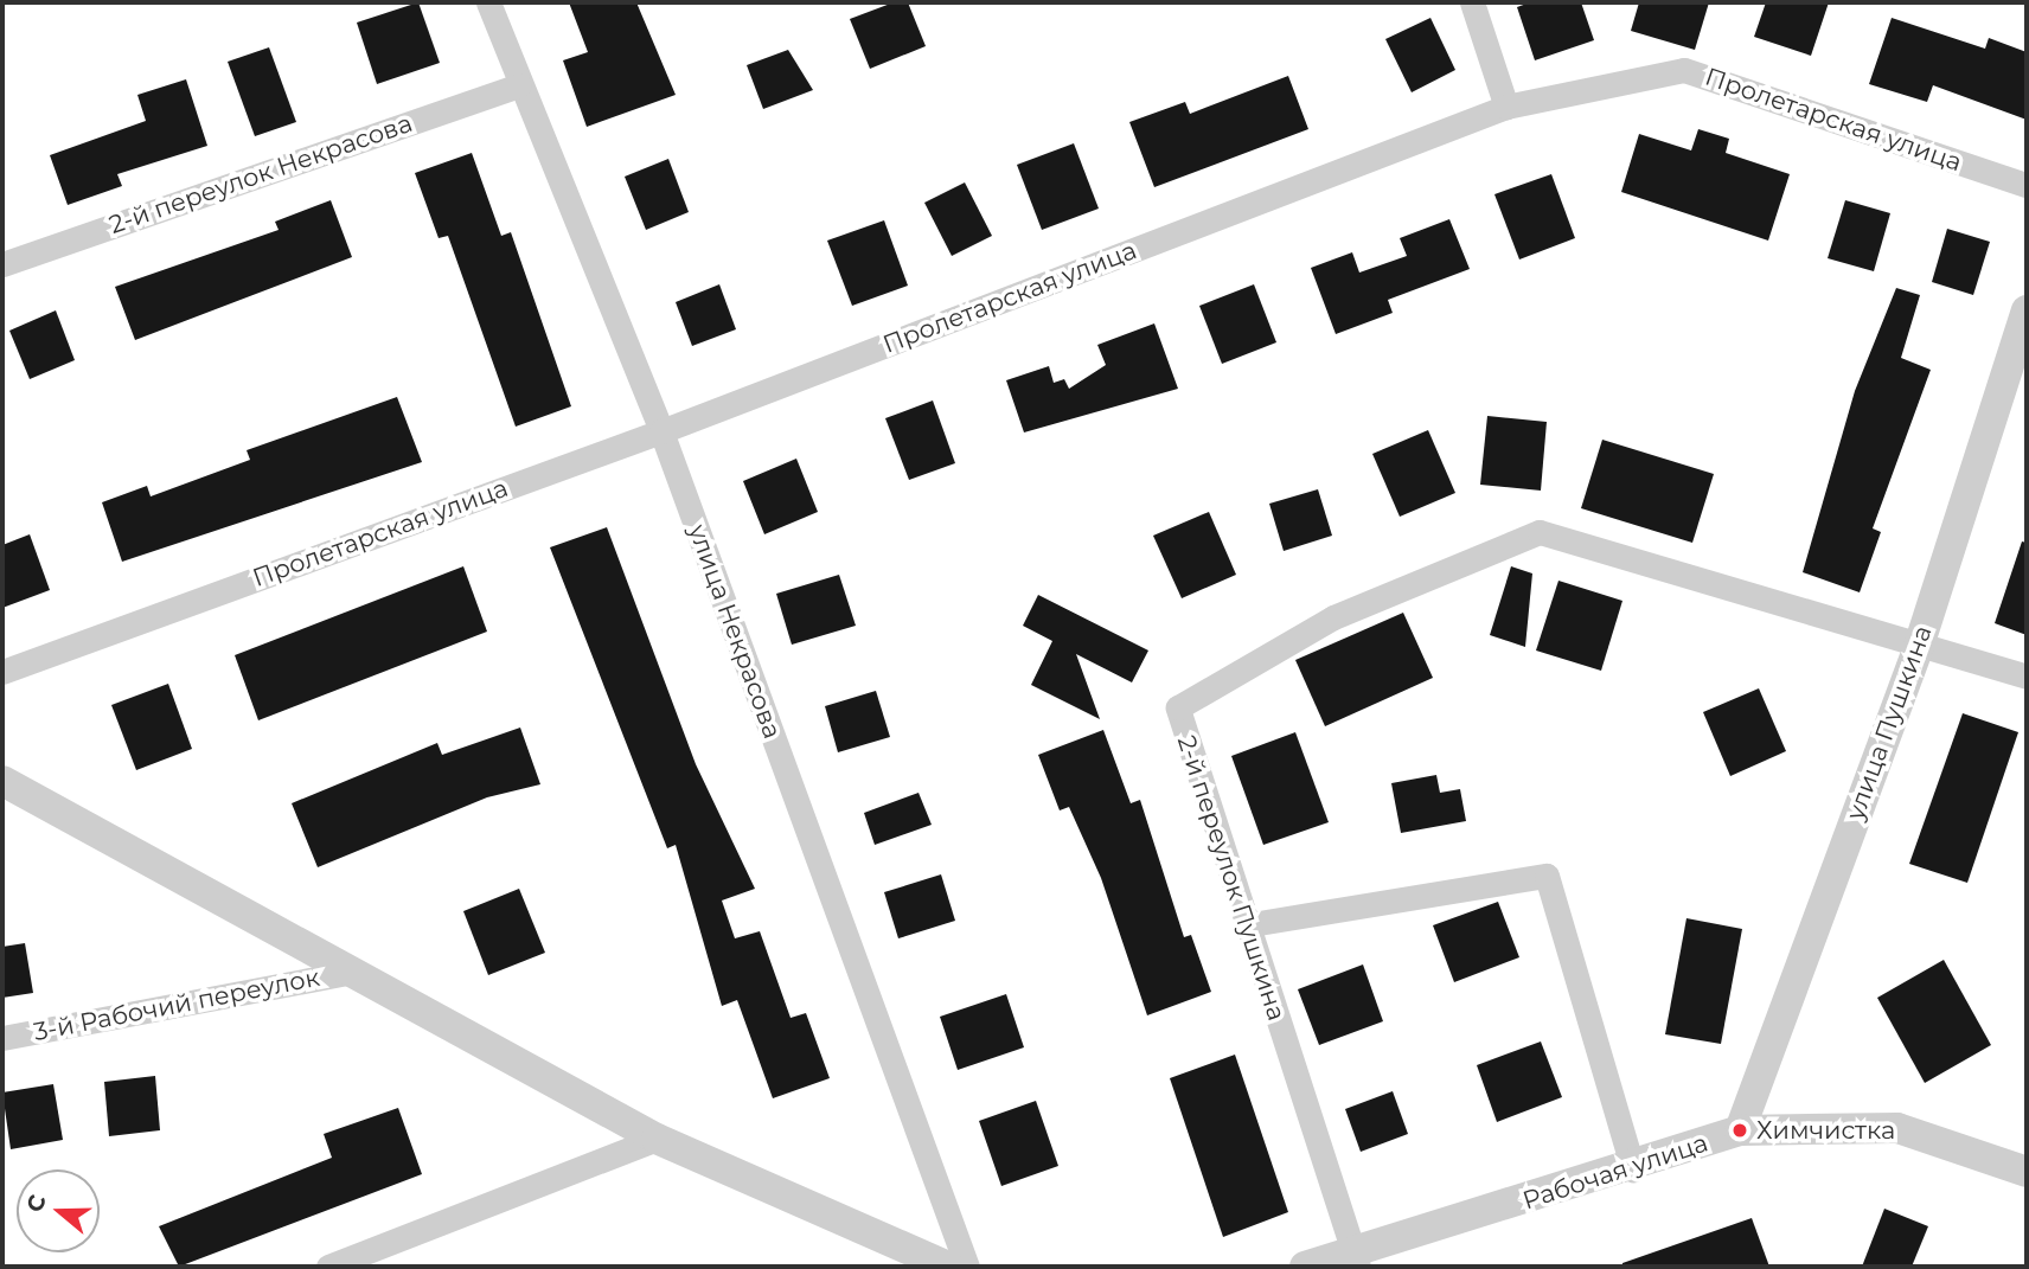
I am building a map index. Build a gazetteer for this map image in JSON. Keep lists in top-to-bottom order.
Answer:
{
  "streets": {
    "street": [
      "Пролетарская улица",
      "2-й переулок Некрасова",
      "улица Некрасова",
      "улица Пушкина",
      "2-й переулок Пушкина",
      "3-й Рабочий переулок",
      "Рабочая улица"
    ]
  },
  "crossings": [
    ["Пролетарская улица", "улица Некрасова"],
    ["2-й переулок Некрасова", "улица Некрасова"],
    ["улица Пушкина", "2-й переулок Пушкина"],
    ["улица Пушкина", "Рабочая улица"],
    ["2-й переулок Пушкина", "Рабочая улица"]
  ],
  "places": ["Химчистка"],
  "north": "left"
}
